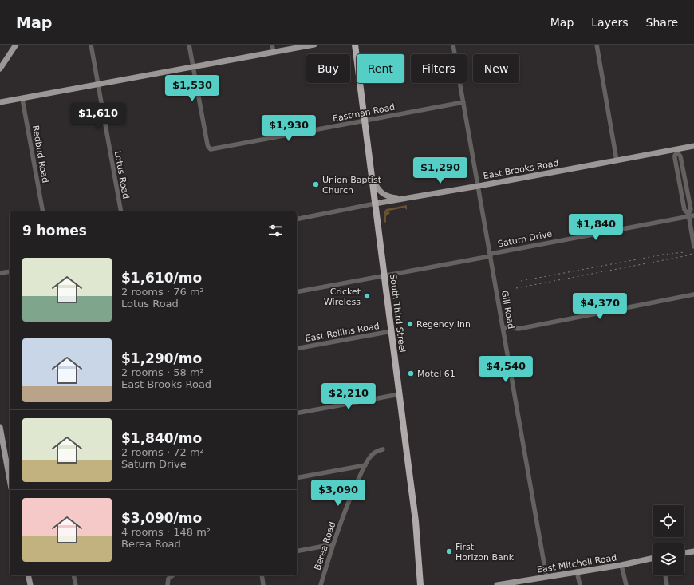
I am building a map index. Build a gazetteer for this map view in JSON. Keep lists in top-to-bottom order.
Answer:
{
  "streets": {
    "highway": ["South Third Street"],
    "main road": ["East Brooks Road", "East Mitchell Road"],
    "street": [
      "Eastman Road",
      "Redbud Road",
      "Lotus Road",
      "Saturn Drive",
      "Gill Road",
      "East Rollins Road",
      "Berea Road"
    ]
  },
  "crossings": [
    ["Eastman Road", "Gill Road"],
    ["Eastman Road", "South Third Street"],
    ["East Brooks Road", "Gill Road"],
    ["East Brooks Road", "South Third Street"],
    ["Saturn Drive", "Gill Road"],
    ["Saturn Drive", "South Third Street"],
    ["Gill Road", "East Mitchell Road"],
    ["South Third Street", "East Rollins Road"]
  ],
  "places": [
    "Union Baptist Church",
    "Cricket Wireless",
    "Regency Inn",
    "Motel 61",
    "First Horizon Bank"
  ],
  "page": {
    "header": "Map",
    "nav": ["Map", "Layers", "Share"],
    "chip": [
      "Buy",
      "Rent",
      "Filters",
      "New"
    ],
    "price": [
      "$1,530",
      "$1,610",
      "$1,930",
      "$1,290",
      "$1,840",
      "$4,370",
      "$4,540",
      "$2,210",
      "$3,090"
    ],
    "heading": "9 homes",
    "list": [
      {
        "name": "$1,610/mo",
        "note": "2 rooms · 76 m² · Lotus Road"
      },
      {
        "name": "$1,290/mo",
        "note": "2 rooms · 58 m² · East Brooks Road"
      },
      {
        "name": "$1,840/mo",
        "note": "2 rooms · 72 m² · Saturn Drive"
      },
      {
        "name": "$3,090/mo",
        "note": "4 rooms · 148 m² · Berea Road"
      }
    ]
  }
}
